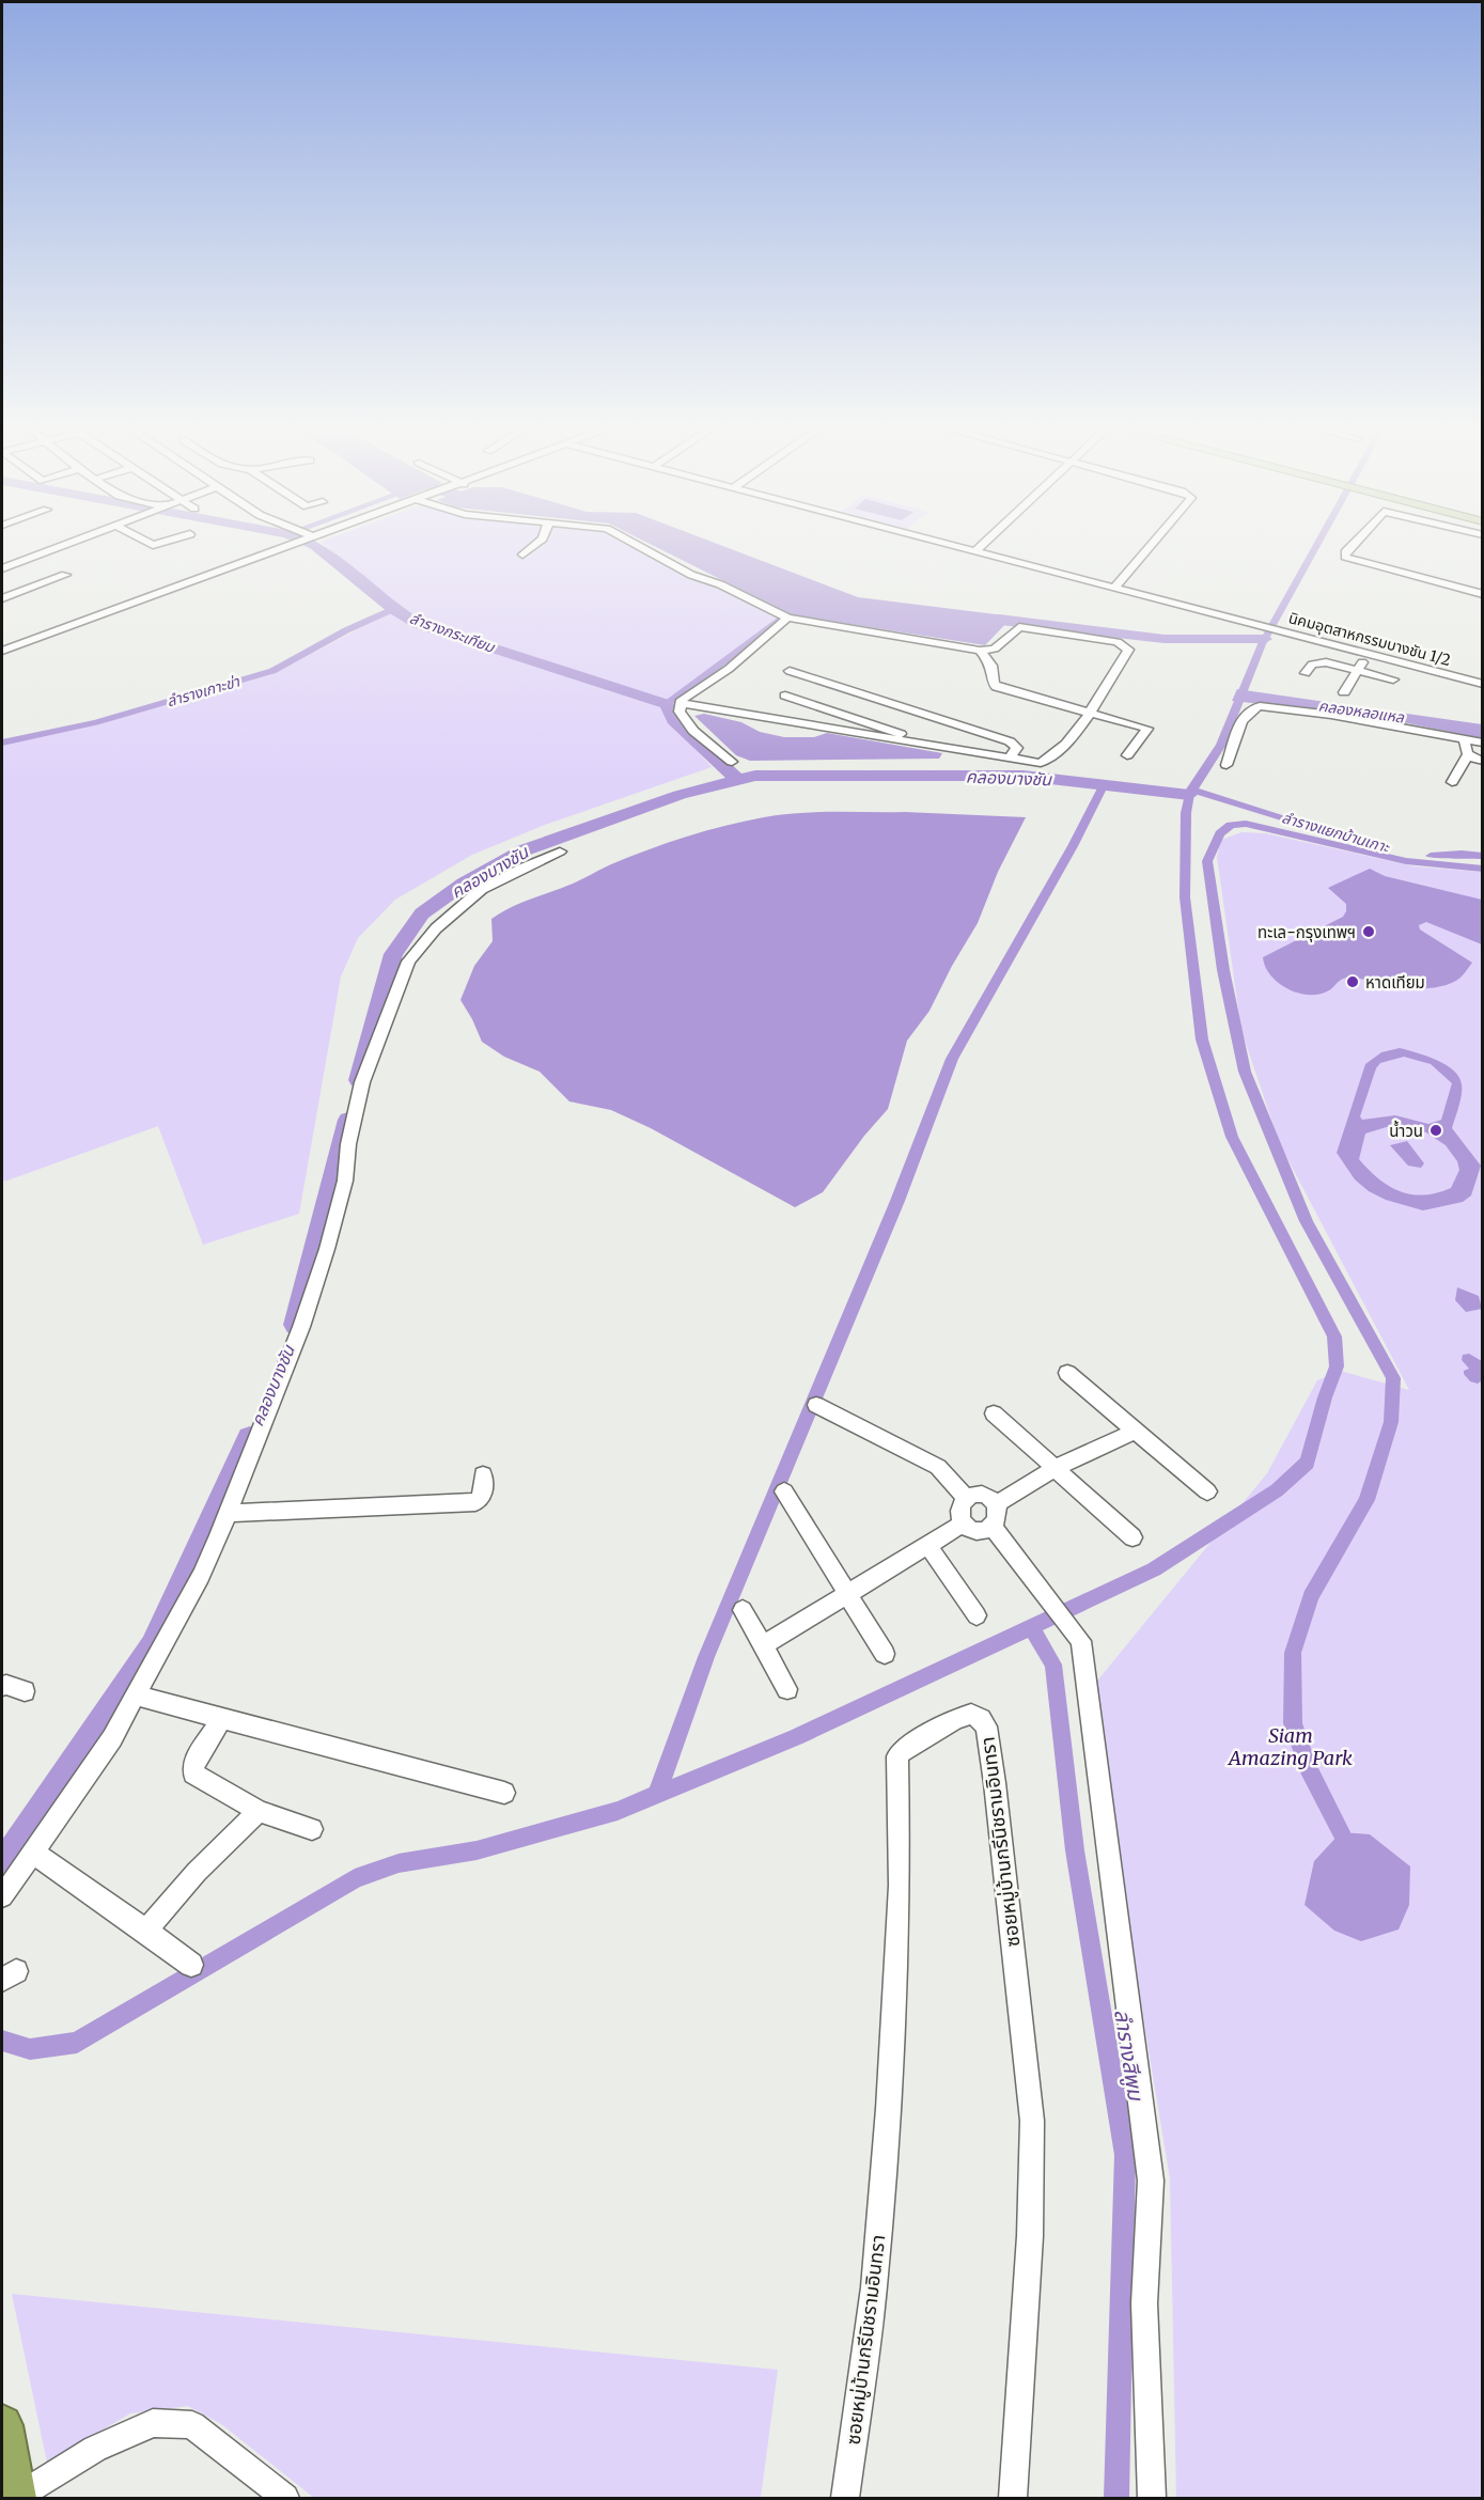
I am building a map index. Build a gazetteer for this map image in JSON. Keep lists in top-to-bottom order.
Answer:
{
  "streets": {
    "street": ["นิคมอุตสาหกรรมบางชัน 1/2", "ซอยหมู่บ้านกรีนิชรามอินทรา"]
  },
  "water": [
    "ลำรางกระเทียม",
    "ลำรางเกาะข่า",
    "คลองหลอแหล",
    "คลองบางชัน",
    "ลำรางแยกบ้านเกาะ",
    "ลำรางสีพูม"
  ],
  "parks": ["Siam Amazing Park"],
  "places": ["ทะเล-กรุงเทพฯ", "หาดเทียม", "น้ำวน"]
}
